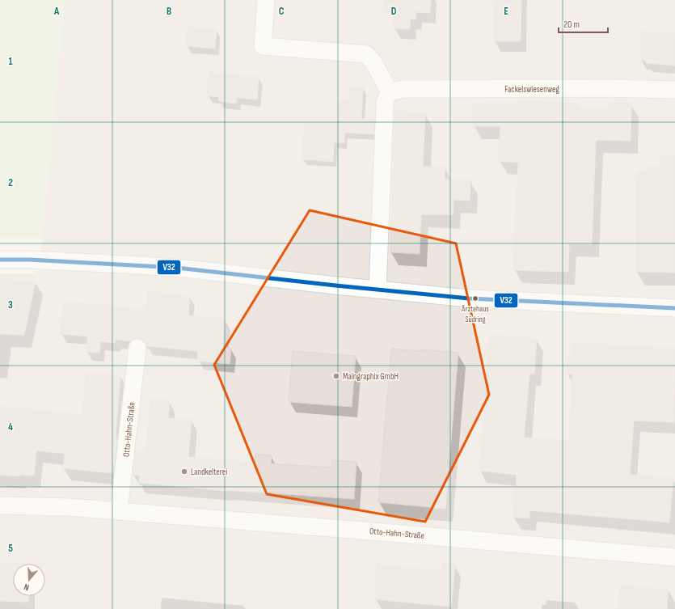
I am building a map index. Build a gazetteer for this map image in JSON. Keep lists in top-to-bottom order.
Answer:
{
  "streets": {
    "street": ["Fackelswiesenweg", "Otto-Hahn-Straße"]
  },
  "places": ["Ärztehaus Südring", "Maingraphix GmbH", "Landkelterei"],
  "lines": ["transit line V32"],
  "scale_bar": "20 m",
  "north": "bottom",
  "grid": {
    "columns": [
      "A",
      "B",
      "C",
      "D",
      "E"
    ],
    "rows": [
      "1",
      "2",
      "3",
      "4",
      "5"
    ]
  }
}
